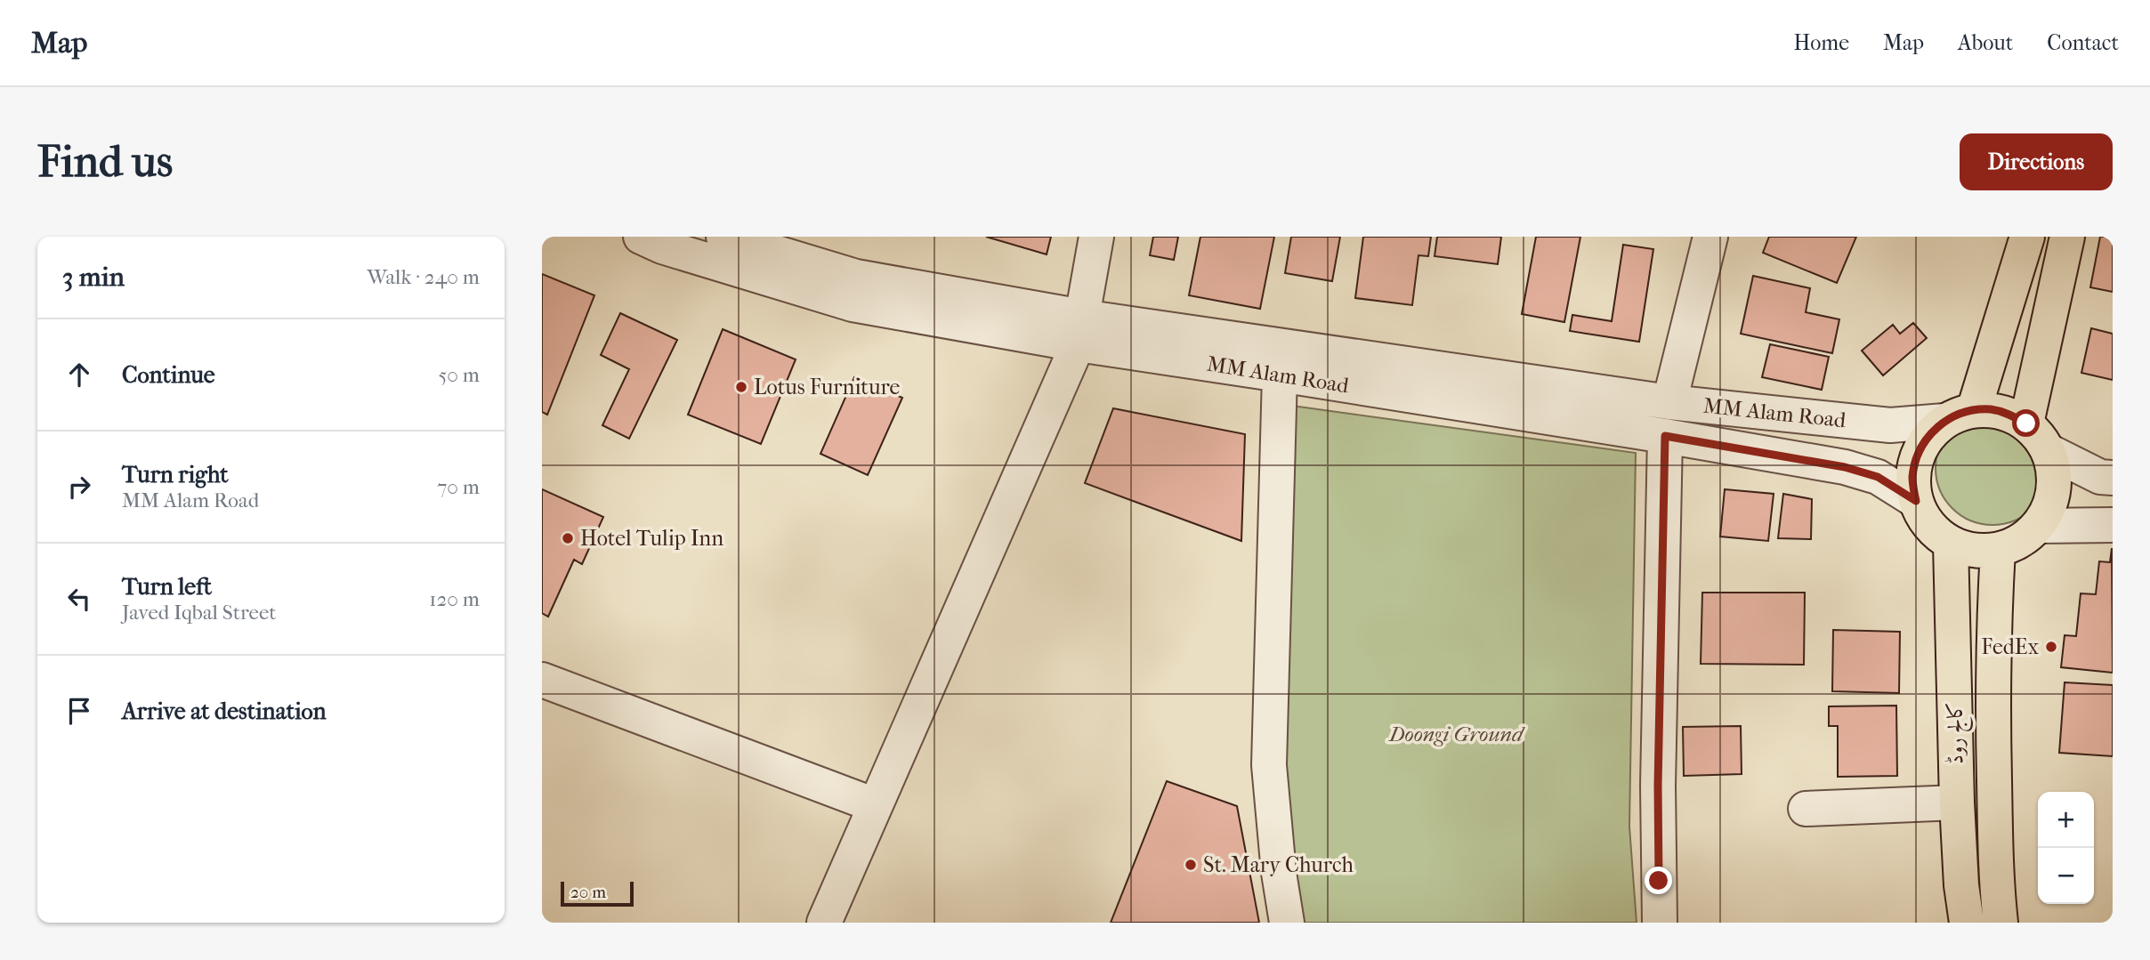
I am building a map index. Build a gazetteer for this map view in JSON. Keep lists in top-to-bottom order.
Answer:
{
  "streets": {
    "main road": ["کالج روڈ"],
    "street": ["MM Alam Road"]
  },
  "crossings": [
    ["MM Alam Road", "کالج روڈ"]
  ],
  "parks": ["Doongi Ground"],
  "places": [
    "Lotus Furniture",
    "Hotel Tulip Inn",
    "FedEx",
    "St. Mary Church"
  ],
  "scale_bar": "20 m",
  "page": {
    "header": "Map",
    "nav": [
      "Home",
      "Map",
      "About",
      "Contact"
    ],
    "buttons": "Directions",
    "title": "Find us",
    "heading": ["3 min", "Walk · 240 m"],
    "list": [
      ["Continue", "50 m"],
      ["Turn right", "MM Alam Road", "70 m"],
      ["Turn left", "Javed Iqbal Street", "120 m"],
      "Arrive at destination"
    ],
    "map_buttons": ["+", "−"],
    "scale": "20 m"
  }
}
